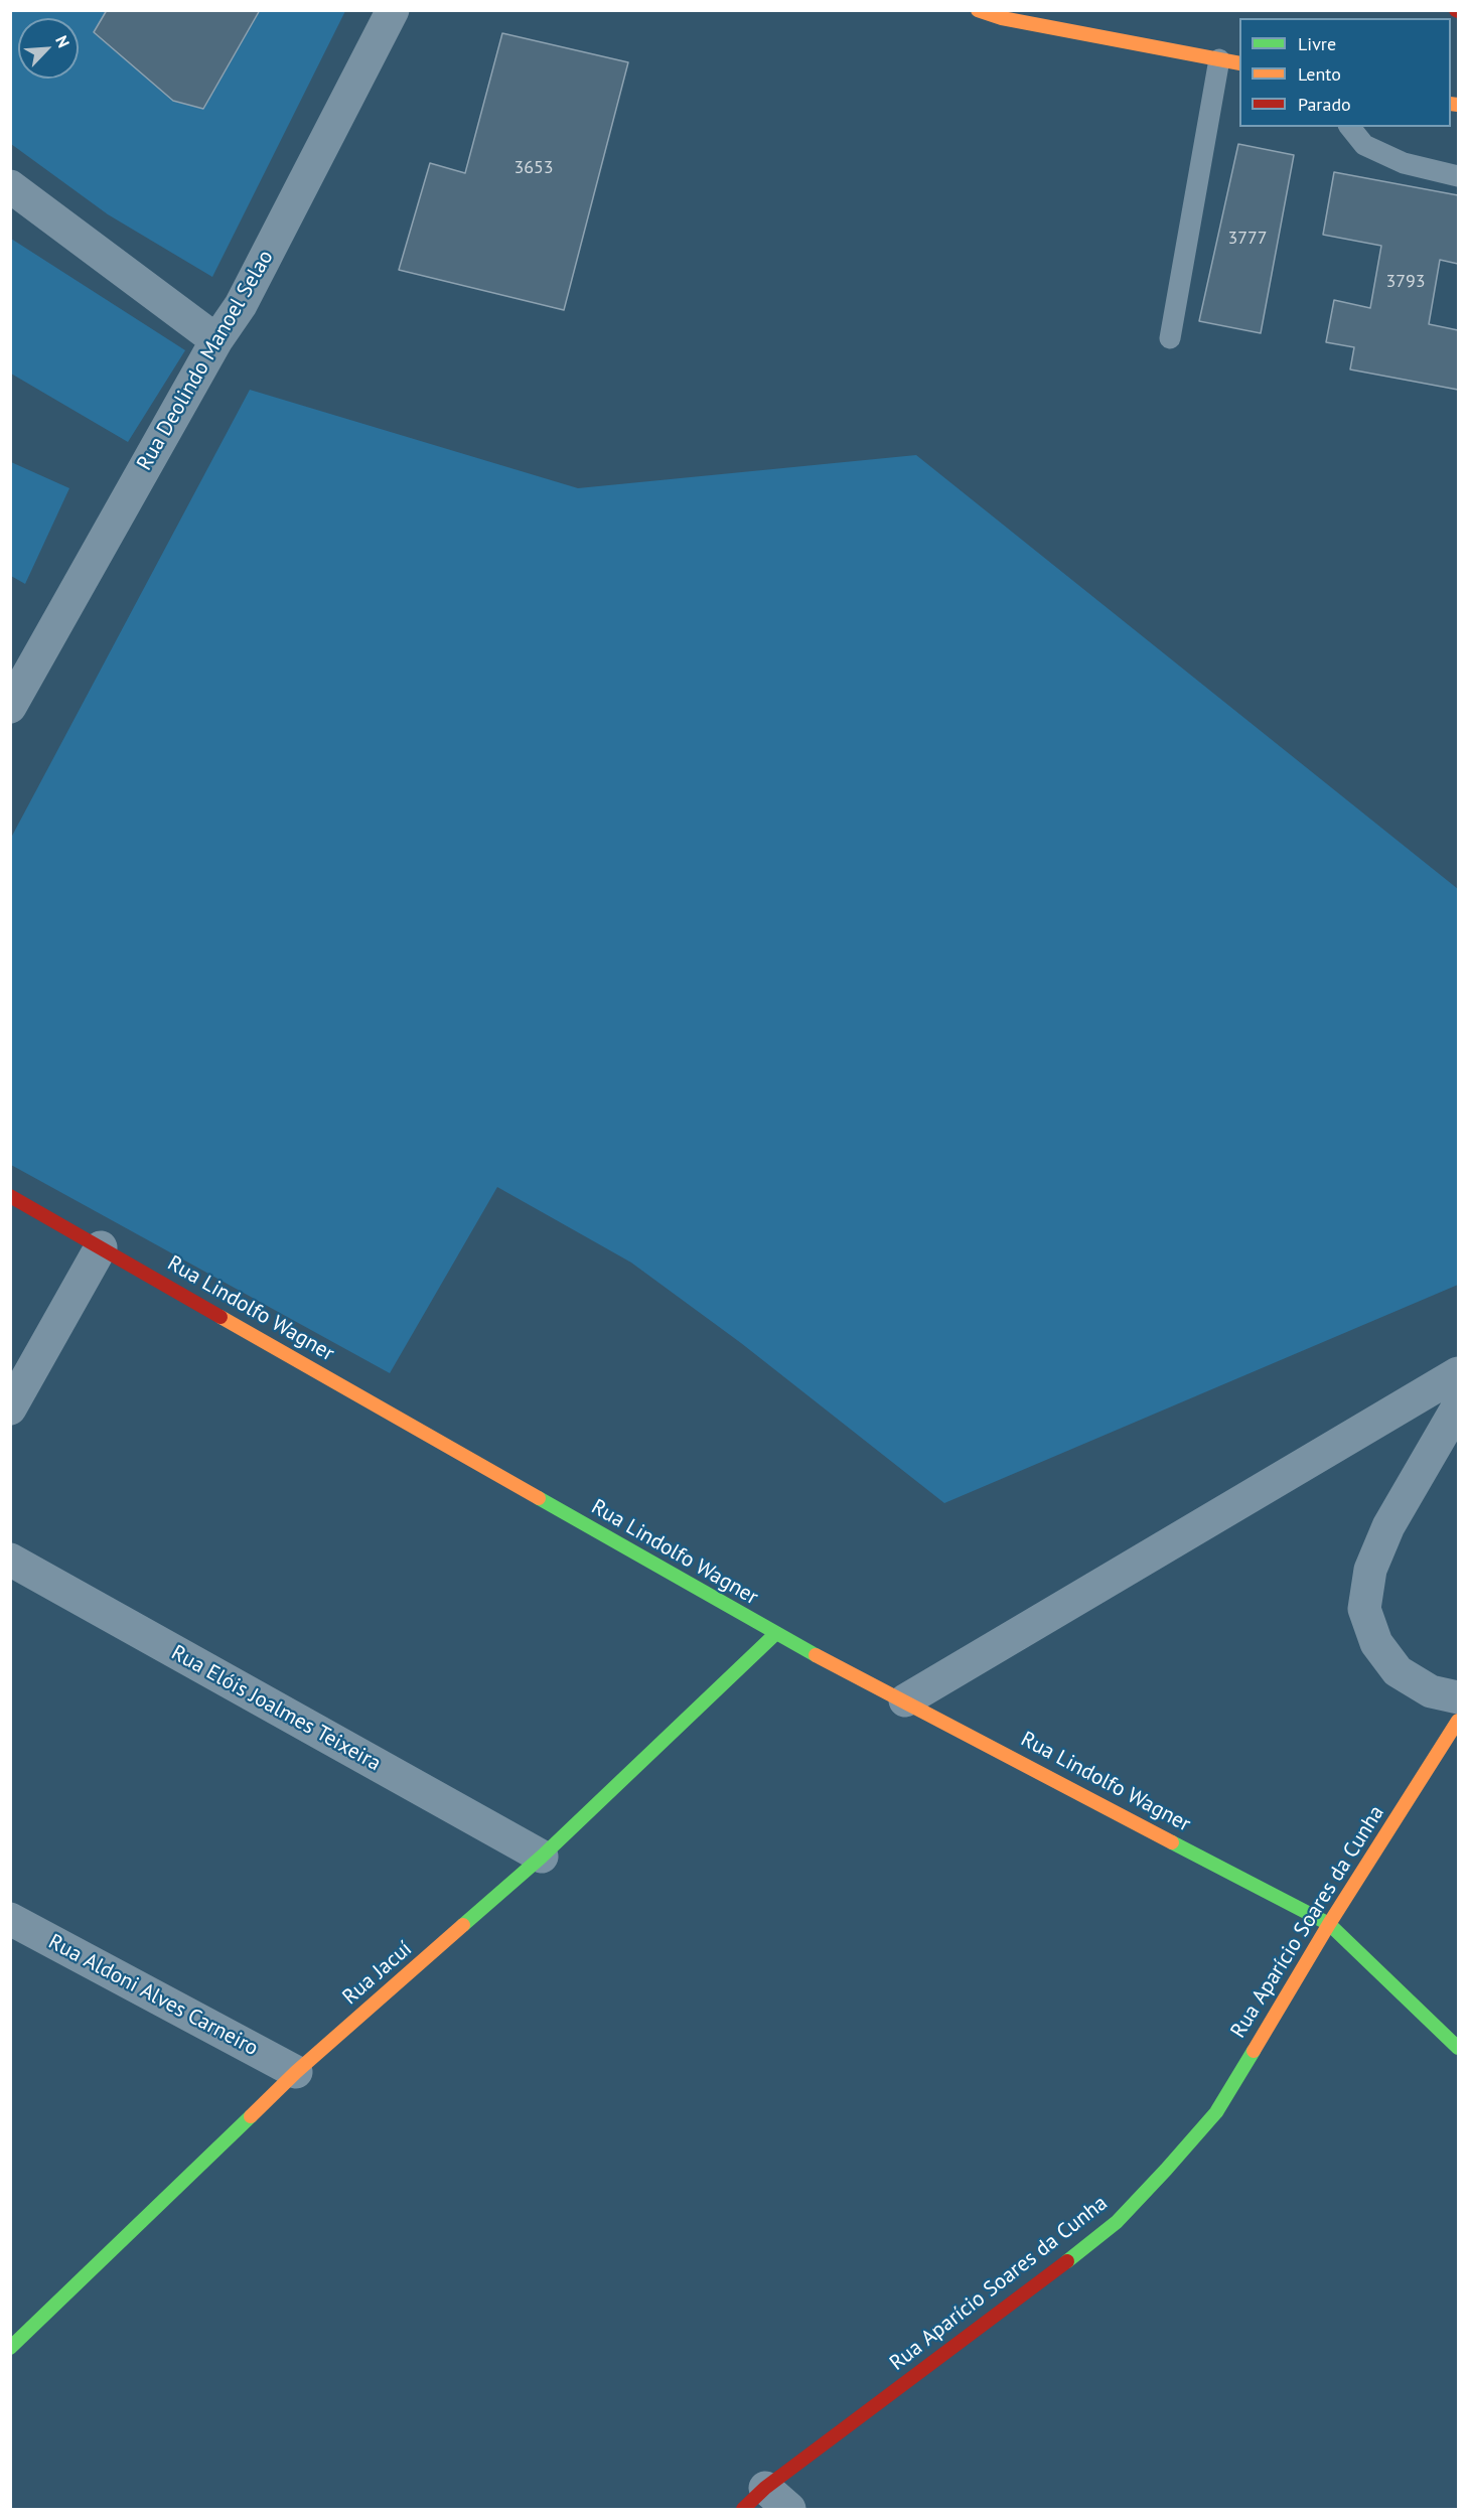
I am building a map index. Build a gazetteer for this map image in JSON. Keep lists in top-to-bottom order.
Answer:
{
  "streets": {
    "street": [
      "Rua Deolindo Manoel Selao",
      "Rua Lindolfo Wagner",
      "Rua Elóis Joalmes Teixeira",
      "Rua Aparício Soares da Cunha",
      "Rua Jacuí",
      "Rua Aldoni Alves Carneiro"
    ]
  },
  "crossings": [
    ["Rua Lindolfo Wagner", "Rua Aparício Soares da Cunha"],
    ["Rua Lindolfo Wagner", "Rua Jacuí"],
    ["Rua Elóis Joalmes Teixeira", "Rua Jacuí"],
    ["Rua Jacuí", "Rua Aldoni Alves Carneiro"]
  ],
  "house_numbers": ["3653", "3777", "3793"],
  "legend": ["Livre", "Lento", "Parado"],
  "north": "top right"
}
